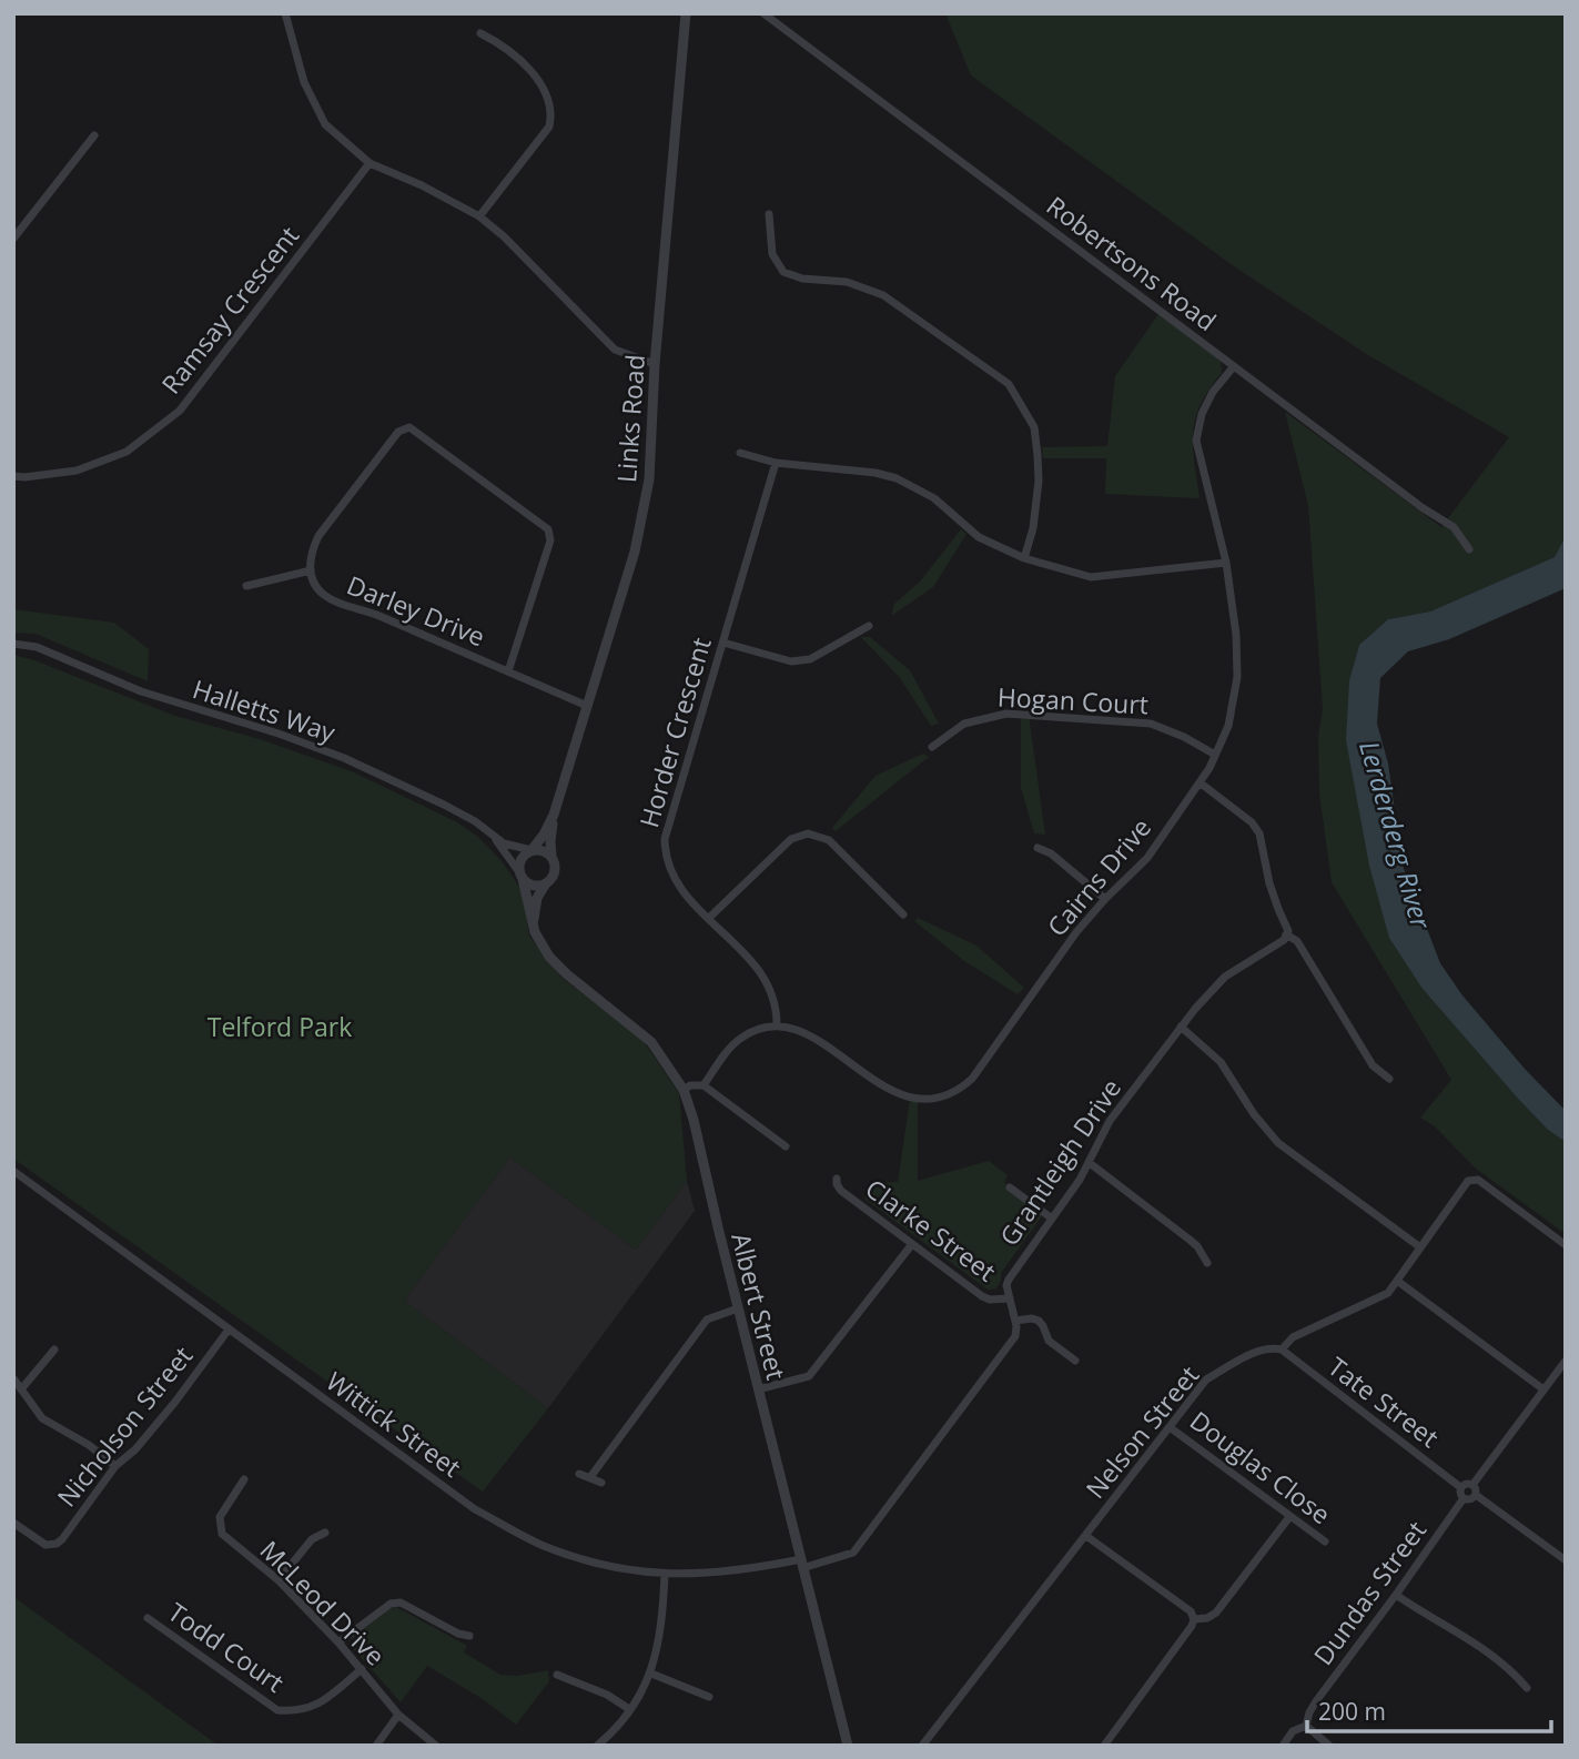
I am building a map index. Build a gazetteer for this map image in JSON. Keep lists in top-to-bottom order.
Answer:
{
  "streets": {
    "street": [
      "Robertsons Road",
      "Ramsay Crescent",
      "Links Road",
      "Darley Drive",
      "Hogan Court",
      "Halletts Way",
      "Horder Crescent",
      "Cairns Drive",
      "Grantleigh Drive",
      "Clarke Street",
      "Albert Street",
      "Tate Street",
      "Wittick Street",
      "Nicholson Street",
      "Nelson Street",
      "Douglas Close",
      "Dundas Street",
      "McLeod Drive",
      "Todd Court"
    ]
  },
  "crossings": [
    ["Robertsons Road", "Cairns Drive"],
    ["Links Road", "Darley Drive"],
    ["Links Road", "Halletts Way"],
    ["Links Road", "Albert Street"],
    ["Hogan Court", "Cairns Drive"],
    ["Halletts Way", "Albert Street"],
    ["Horder Crescent", "Cairns Drive"],
    ["Grantleigh Drive", "Clarke Street"],
    ["Albert Street", "Wittick Street"],
    ["Tate Street", "Nelson Street"],
    ["Tate Street", "Dundas Street"],
    ["Wittick Street", "Nicholson Street"],
    ["Nelson Street", "Douglas Close"],
    ["McLeod Drive", "Todd Court"]
  ],
  "water": ["Lerderderg River"],
  "parks": ["Telford Park"],
  "scale_bar": "200 m"
}
